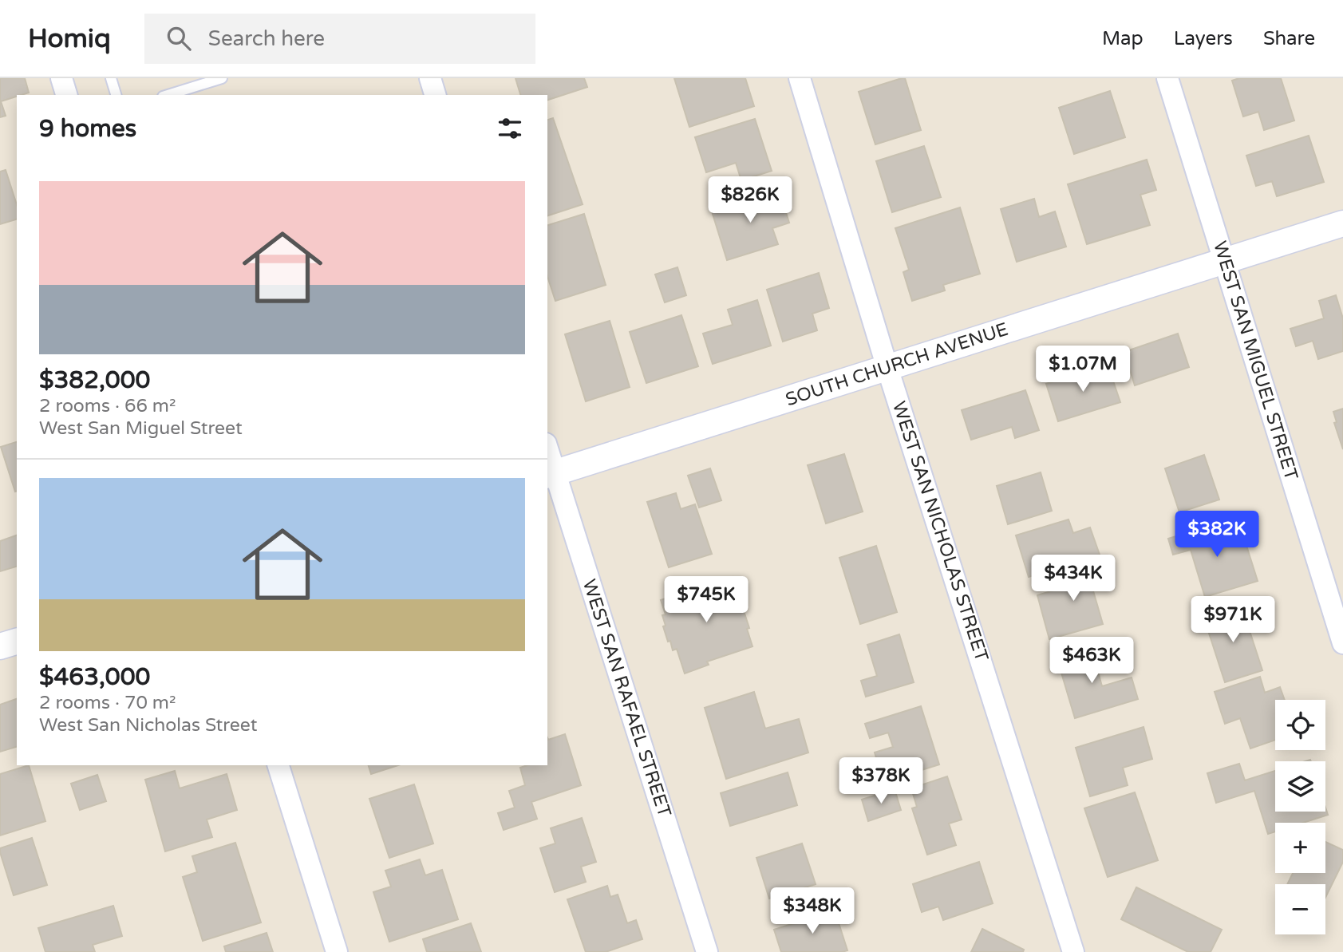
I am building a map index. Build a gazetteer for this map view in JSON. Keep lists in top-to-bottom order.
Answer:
{
  "streets": {
    "street": [
      "WEST SAN MIGUEL STREET",
      "SOUTH CHURCH AVENUE",
      "WEST SAN NICHOLAS STREET",
      "WEST SAN RAFAEL STREET"
    ]
  },
  "crossings": [
    ["WEST SAN MIGUEL STREET", "SOUTH CHURCH AVENUE"],
    ["SOUTH CHURCH AVENUE", "WEST SAN NICHOLAS STREET"],
    ["SOUTH CHURCH AVENUE", "WEST SAN RAFAEL STREET"]
  ],
  "page": {
    "header": "Homiq",
    "search": "Search here",
    "nav": ["Map", "Layers", "Share"],
    "heading": "9 homes",
    "list": [
      {
        "name": "$382,000",
        "note": "2 rooms · 66 m² · West San Miguel Street"
      },
      {
        "name": "$463,000",
        "note": "2 rooms · 70 m² · West San Nicholas Street"
      }
    ],
    "price": [
      "$826K",
      "$1.07M",
      "$382K",
      "$434K",
      "$745K",
      "$971K",
      "$463K",
      "$378K",
      "$348K"
    ],
    "map_buttons": ["+", "−"]
  }
}
